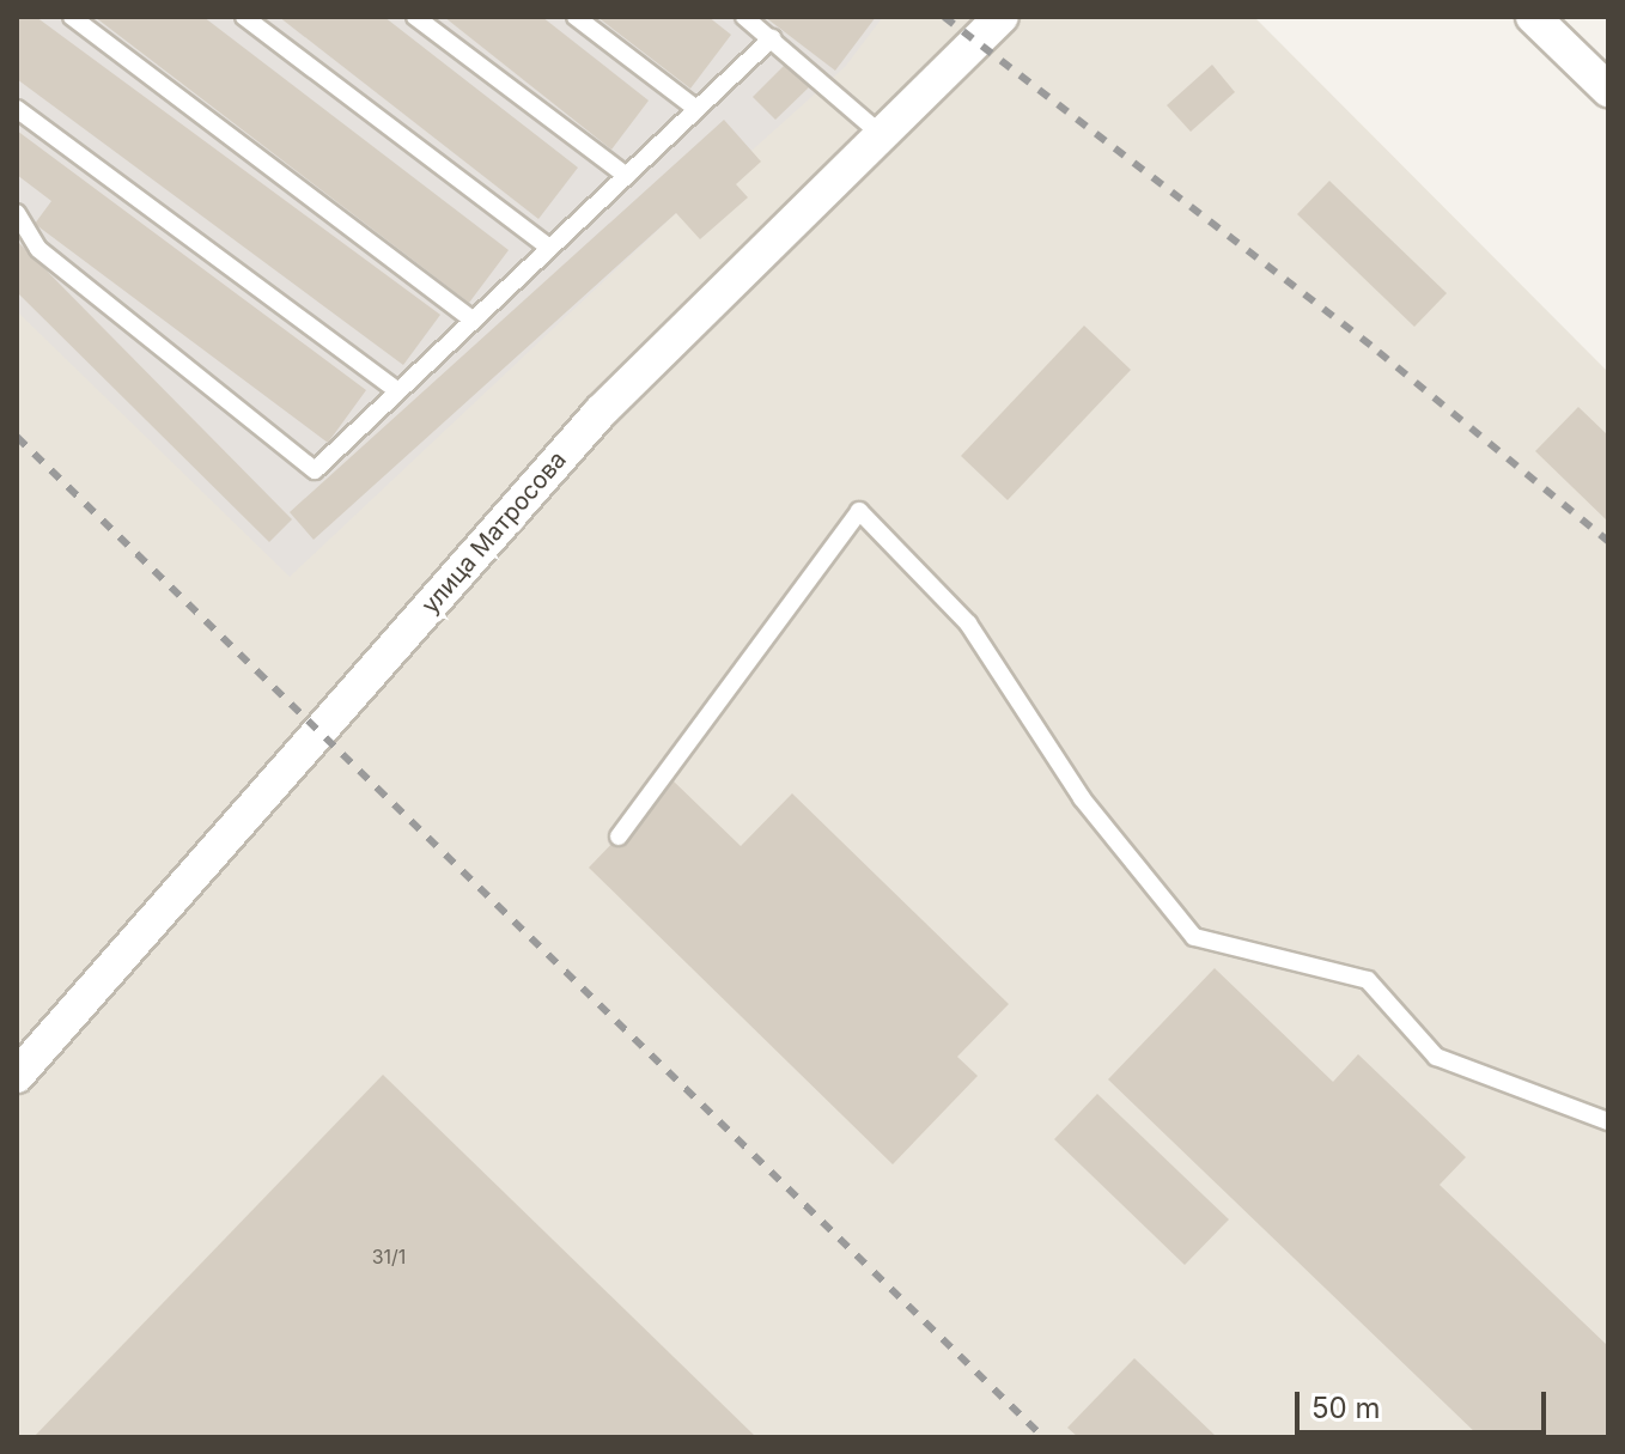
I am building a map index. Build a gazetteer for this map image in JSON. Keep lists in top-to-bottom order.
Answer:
{
  "streets": {
    "street": ["улица Матросова"]
  },
  "house_numbers": ["31/1"],
  "scale_bar": "50 m"
}
